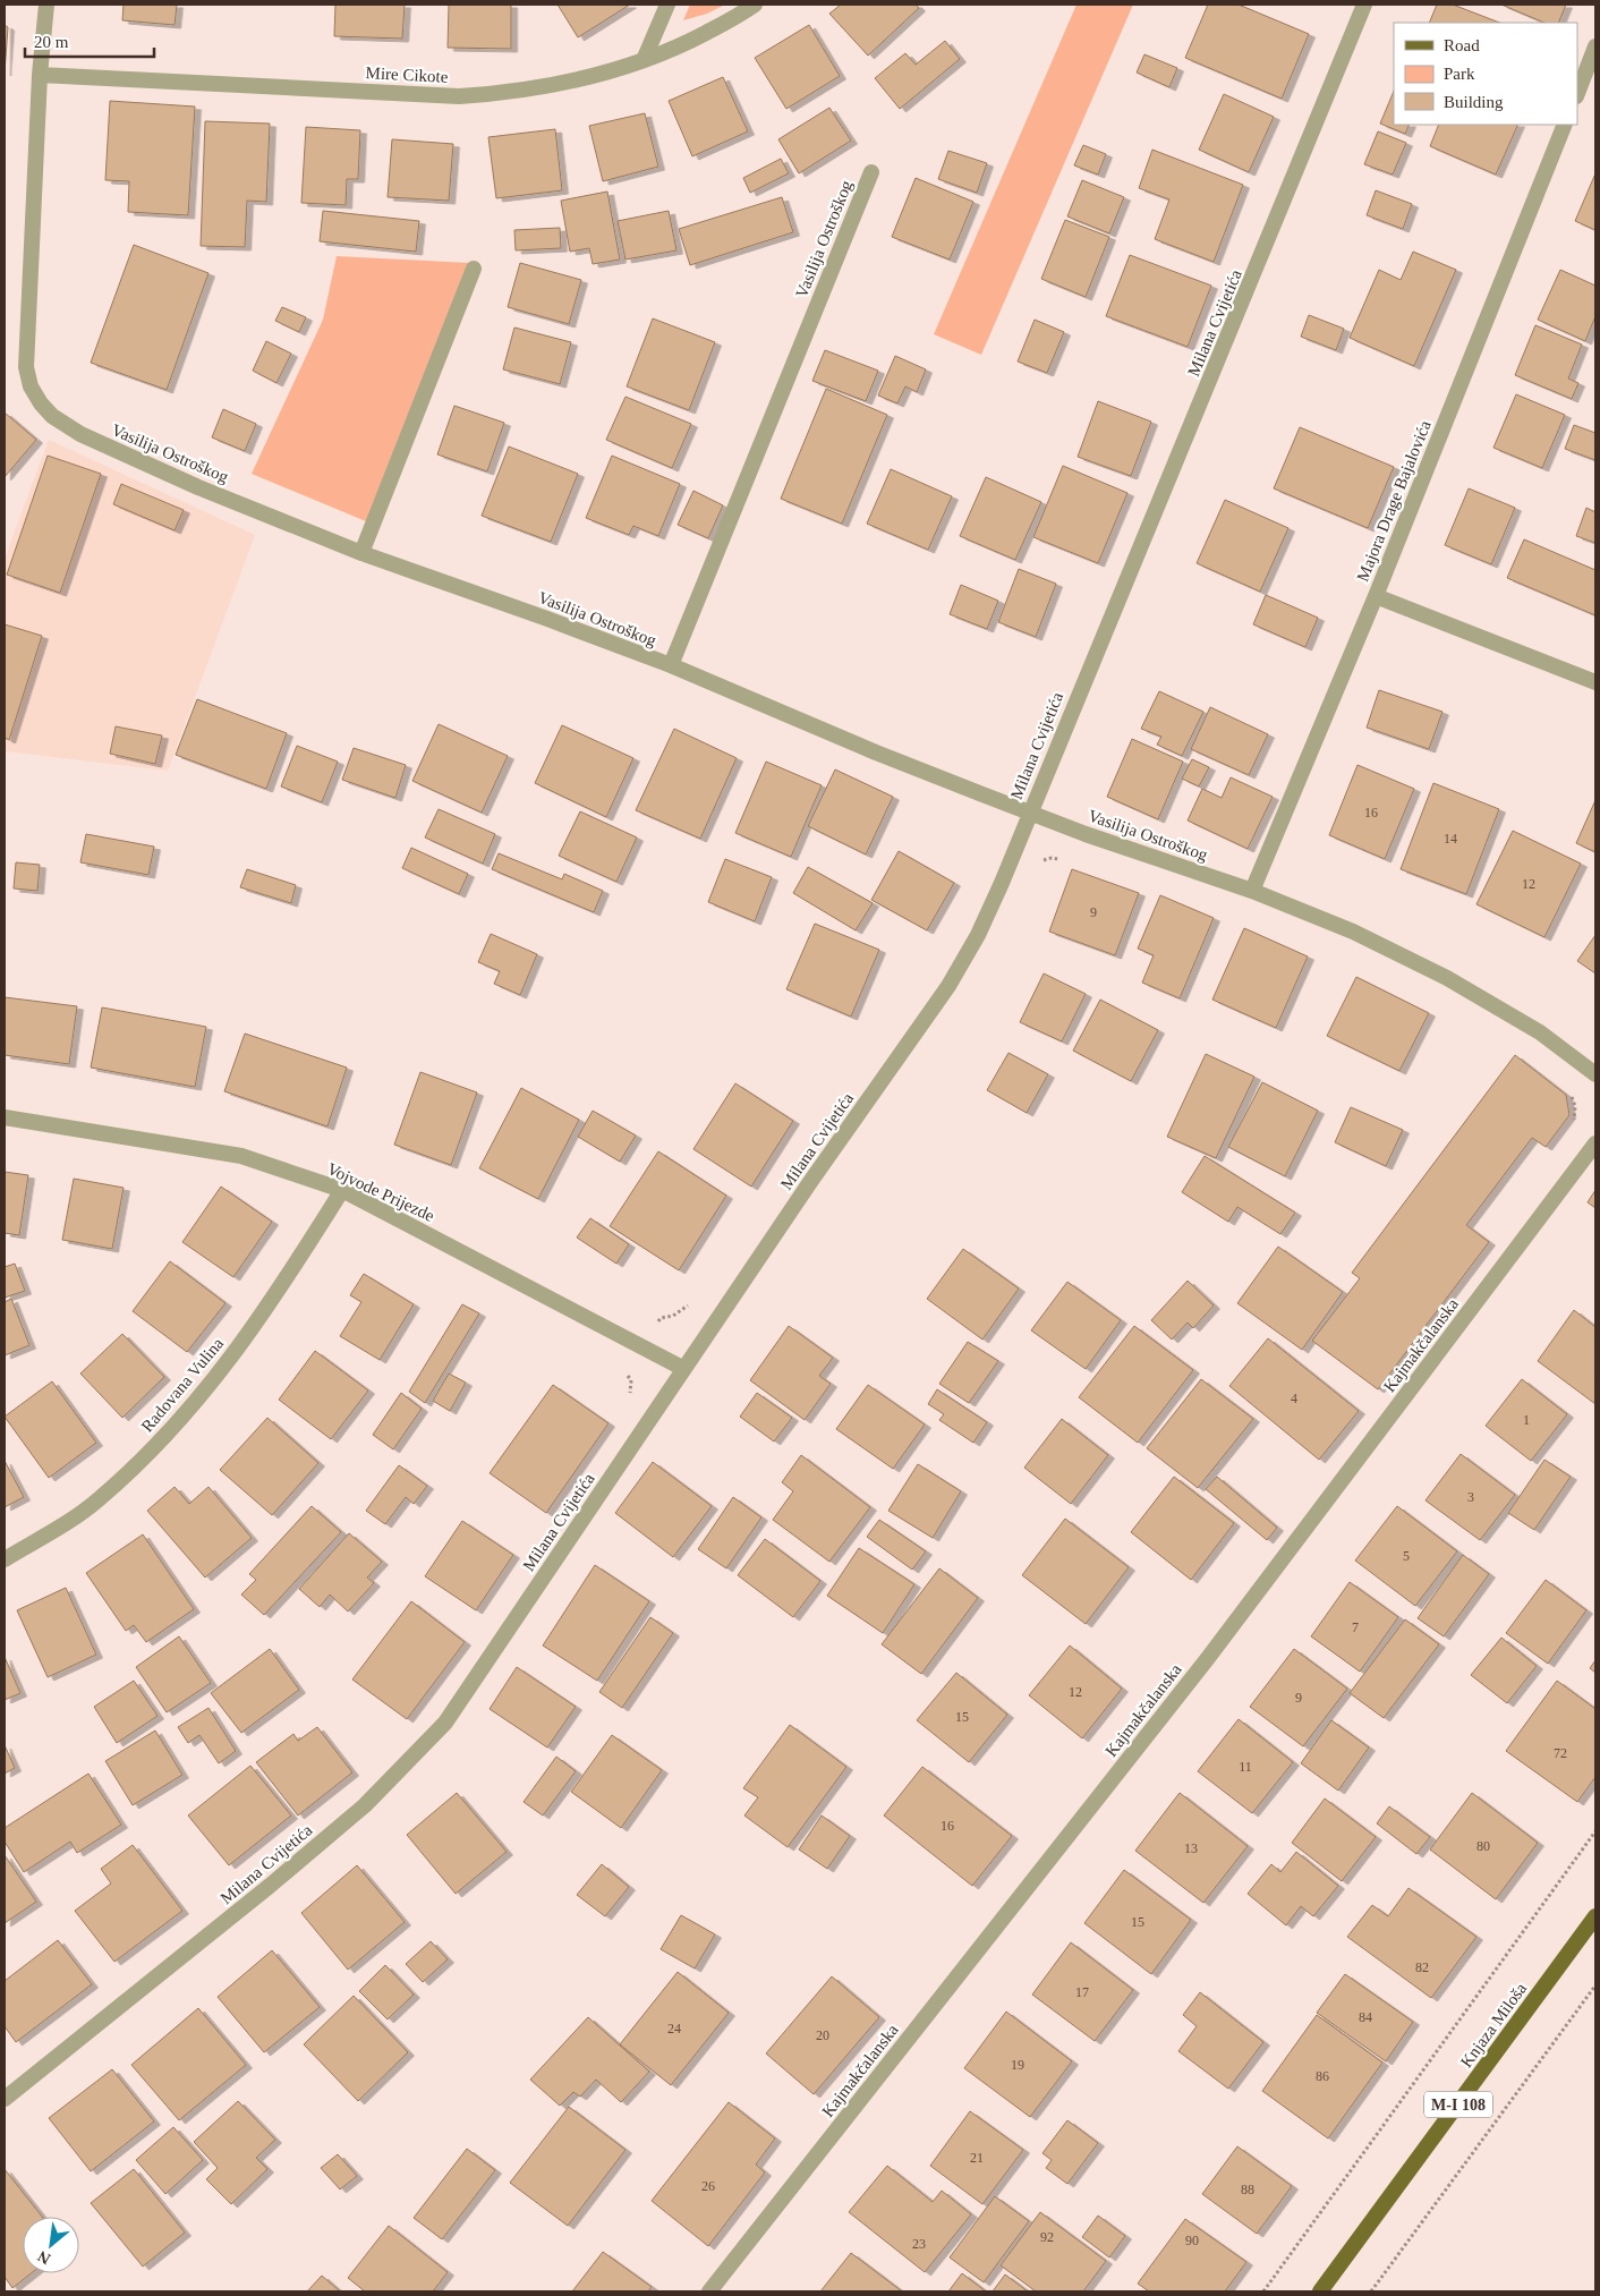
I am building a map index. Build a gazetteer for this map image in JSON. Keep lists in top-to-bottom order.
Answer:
{
  "streets": {
    "main road": ["Knjaza Miloša", "M-I 108"],
    "street": [
      "Mire Cikote",
      "Vasilija Ostroškog",
      "Milana Cvijetića",
      "Majora Drage Bajalovića",
      "Vojvode Prijezde",
      "Kajmakčalanska",
      "Radovana Vulina"
    ]
  },
  "crossings": [
    ["Mire Cikote", "Vasilija Ostroškog"],
    ["Vasilija Ostroškog", "Milana Cvijetića"],
    ["Vasilija Ostroškog", "Majora Drage Bajalovića"],
    ["Milana Cvijetića", "Vojvode Prijezde"],
    ["Vojvode Prijezde", "Radovana Vulina"]
  ],
  "house_numbers": [
    "16",
    "14",
    "12",
    "9",
    "4",
    "1",
    "3",
    "5",
    "7",
    "12",
    "9",
    "15",
    "72",
    "11",
    "16",
    "80",
    "13",
    "15",
    "82",
    "17",
    "84",
    "24",
    "20",
    "19",
    "86",
    "21",
    "26",
    "88",
    "92",
    "90",
    "23"
  ],
  "legend": ["Road", "Park", "Building"],
  "scale_bar": "20 m",
  "north": "bottom left"
}
